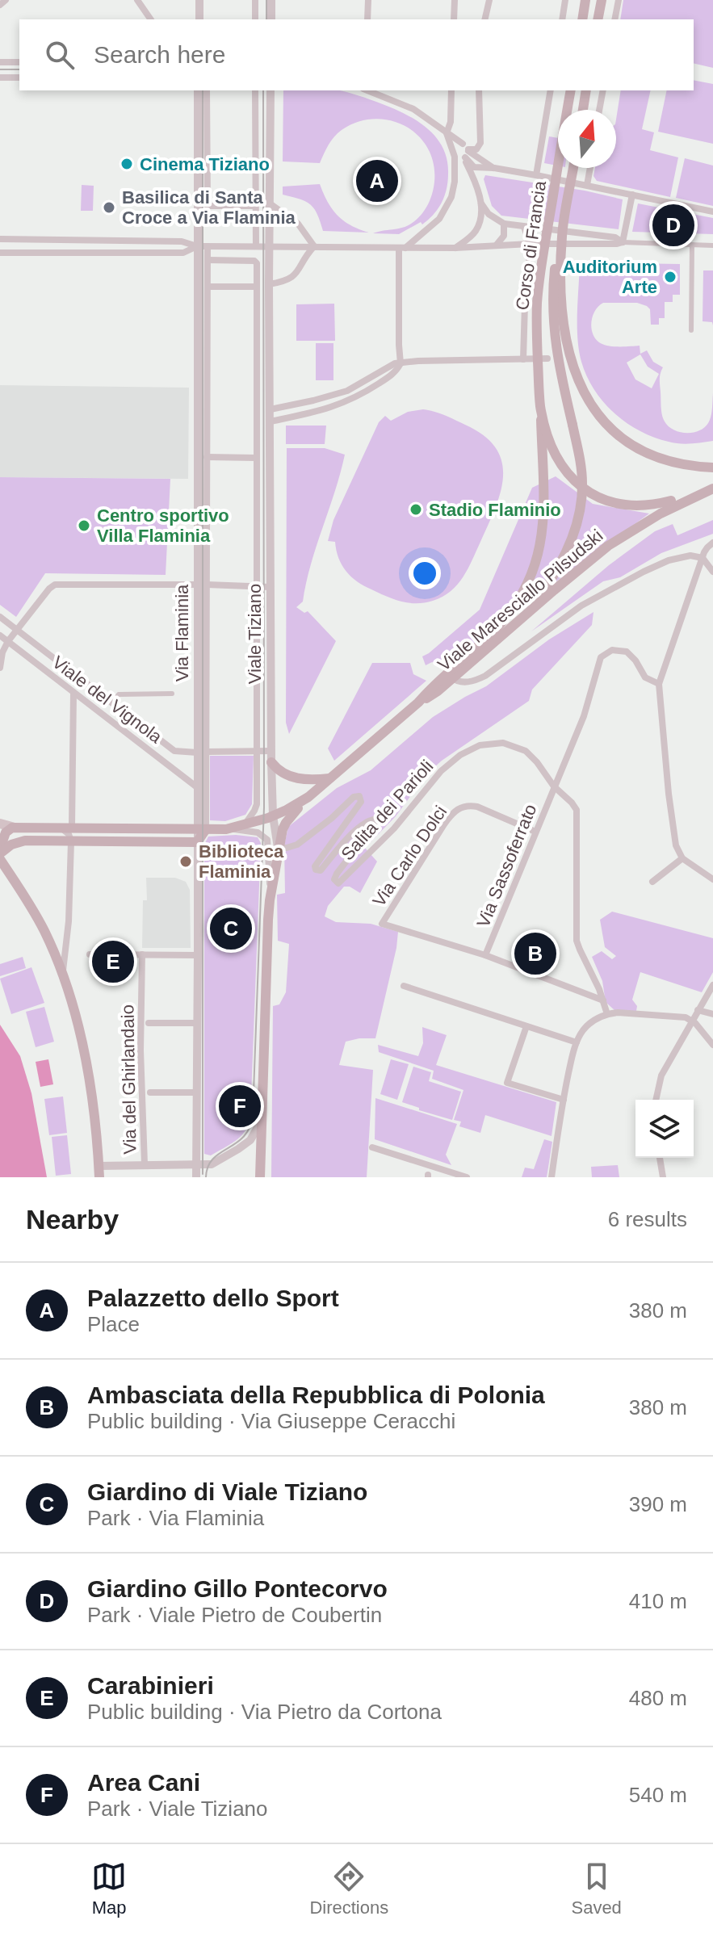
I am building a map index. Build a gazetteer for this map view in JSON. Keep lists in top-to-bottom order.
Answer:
{
  "streets": {
    "main road": ["Corso di Francia", "Viale Maresciallo Pilsudski", "Viale Tiziano"],
    "street": [
      "Via Flaminia",
      "Viale del Vignola",
      "Salita dei Parioli",
      "Via Carlo Dolci",
      "Via Sassoferrato",
      "Via del Ghirlandaio"
    ]
  },
  "crossings": [
    ["Corso di Francia", "Viale Maresciallo Pilsudski"],
    ["Via Flaminia", "Viale Tiziano"],
    ["Via Flaminia", "Viale del Vignola"],
    ["Viale Tiziano", "Viale del Vignola"],
    ["Viale Tiziano", "Salita dei Parioli"],
    ["Salita dei Parioli", "Via Sassoferrato"],
    ["Via Carlo Dolci", "Via Sassoferrato"]
  ],
  "places": [
    "Cinema Tiziano",
    "Basilica di Santa Croce a Via Flaminia",
    "Auditorium Arte",
    "Stadio Flaminio",
    "Centro sportivo Villa Flaminia",
    "Biblioteca Flaminia"
  ],
  "north": "top",
  "page": {
    "search": "Search here",
    "pins": [
      "A",
      "D",
      "C",
      "B",
      "E",
      "F"
    ],
    "heading": ["Nearby", "6 results"],
    "list": [
      {
        "mark": "A",
        "name": "Palazzetto dello Sport",
        "note": "Place",
        "value": "380 m"
      },
      {
        "mark": "B",
        "name": "Ambasciata della Repubblica di Polonia",
        "note": "Public building · Via Giuseppe Ceracchi",
        "value": "380 m"
      },
      {
        "mark": "C",
        "name": "Giardino di Viale Tiziano",
        "note": "Park · Via Flaminia",
        "value": "390 m"
      },
      {
        "mark": "D",
        "name": "Giardino Gillo Pontecorvo",
        "note": "Park · Viale Pietro de Coubertin",
        "value": "410 m"
      },
      {
        "mark": "E",
        "name": "Carabinieri",
        "note": "Public building · Via Pietro da Cortona",
        "value": "480 m"
      },
      {
        "mark": "F",
        "name": "Area Cani",
        "note": "Park · Viale Tiziano",
        "value": "540 m"
      }
    ],
    "nav": ["Map", "Directions", "Saved"]
  }
}
